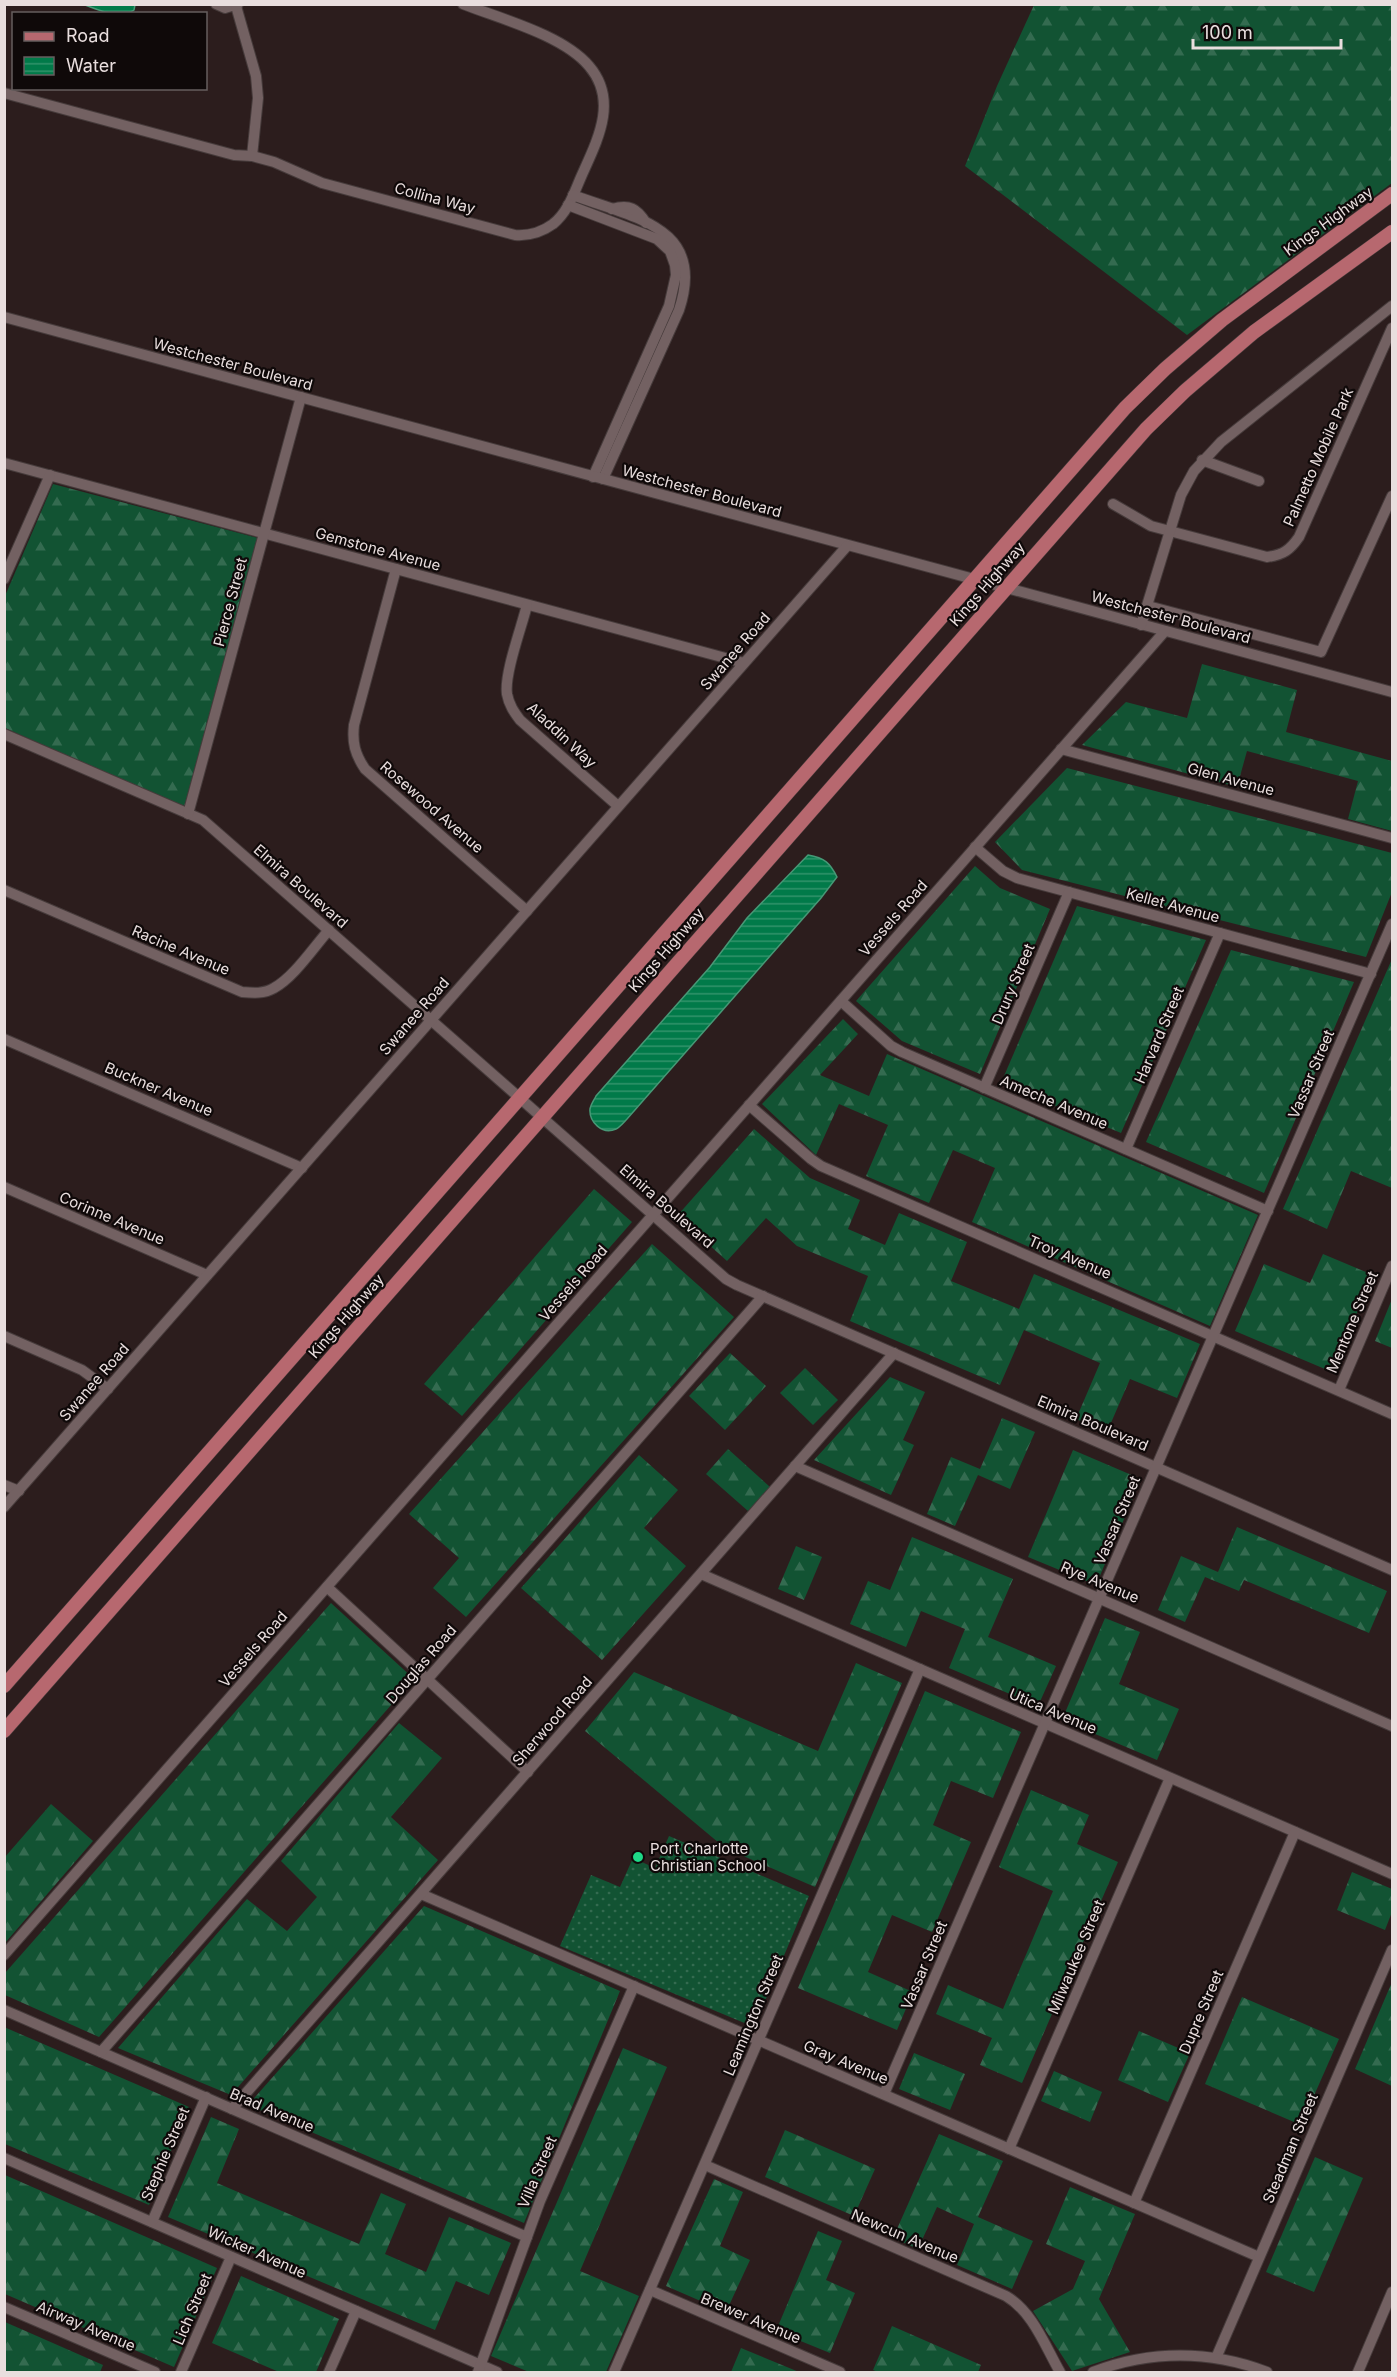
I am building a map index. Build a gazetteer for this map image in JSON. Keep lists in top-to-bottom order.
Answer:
{
  "streets": {
    "main road": ["Kings Highway"],
    "street": [
      "Collina Way",
      "Westchester Boulevard",
      "Palmetto Mobile Park",
      "Gemstone Avenue",
      "Pierce Street",
      "Swanee Road",
      "Aladdin Way",
      "Glen Avenue",
      "Rosewood Avenue",
      "Elmira Boulevard",
      "Kellet Avenue",
      "Vessels Road",
      "Racine Avenue",
      "Drury Street",
      "Harvard Street",
      "Vassar Street",
      "Buckner Avenue",
      "Ameche Avenue",
      "Corinne Avenue",
      "Troy Avenue",
      "Mentone Street",
      "Rye Avenue",
      "Douglas Road",
      "Utica Avenue",
      "Sherwood Road",
      "Milwaukee Street",
      "Dupre Street",
      "Leamington Street",
      "Gray Avenue",
      "Brad Avenue",
      "Steadman Street",
      "Stephie Street",
      "Villa Street",
      "Newcun Avenue",
      "Wicker Avenue",
      "Lich Street",
      "Brewer Avenue",
      "Airway Avenue"
    ]
  },
  "crossings": [
    ["Kings Highway", "Westchester Boulevard"],
    ["Kings Highway", "Elmira Boulevard"],
    ["Westchester Boulevard", "Pierce Street"],
    ["Westchester Boulevard", "Swanee Road"],
    ["Westchester Boulevard", "Vessels Road"],
    ["Gemstone Avenue", "Pierce Street"],
    ["Gemstone Avenue", "Swanee Road"],
    ["Gemstone Avenue", "Aladdin Way"],
    ["Gemstone Avenue", "Rosewood Avenue"],
    ["Pierce Street", "Elmira Boulevard"],
    ["Swanee Road", "Aladdin Way"],
    ["Swanee Road", "Rosewood Avenue"],
    ["Swanee Road", "Elmira Boulevard"],
    ["Swanee Road", "Buckner Avenue"],
    ["Swanee Road", "Corinne Avenue"],
    ["Glen Avenue", "Vessels Road"],
    ["Elmira Boulevard", "Vessels Road"],
    ["Elmira Boulevard", "Racine Avenue"],
    ["Elmira Boulevard", "Vassar Street"],
    ["Elmira Boulevard", "Douglas Road"],
    ["Elmira Boulevard", "Sherwood Road"],
    ["Kellet Avenue", "Vessels Road"],
    ["Kellet Avenue", "Drury Street"],
    ["Kellet Avenue", "Harvard Street"],
    ["Kellet Avenue", "Vassar Street"],
    ["Vessels Road", "Ameche Avenue"],
    ["Vessels Road", "Troy Avenue"],
    ["Drury Street", "Ameche Avenue"],
    ["Harvard Street", "Ameche Avenue"],
    ["Vassar Street", "Ameche Avenue"],
    ["Vassar Street", "Troy Avenue"],
    ["Vassar Street", "Rye Avenue"],
    ["Vassar Street", "Utica Avenue"],
    ["Vassar Street", "Gray Avenue"],
    ["Troy Avenue", "Mentone Street"],
    ["Rye Avenue", "Sherwood Road"],
    ["Douglas Road", "Brad Avenue"],
    ["Utica Avenue", "Sherwood Road"],
    ["Utica Avenue", "Milwaukee Street"],
    ["Utica Avenue", "Dupre Street"],
    ["Utica Avenue", "Leamington Street"],
    ["Sherwood Road", "Gray Avenue"],
    ["Sherwood Road", "Brad Avenue"],
    ["Milwaukee Street", "Gray Avenue"],
    ["Dupre Street", "Gray Avenue"],
    ["Leamington Street", "Gray Avenue"],
    ["Leamington Street", "Newcun Avenue"],
    ["Leamington Street", "Brewer Avenue"],
    ["Gray Avenue", "Steadman Street"],
    ["Gray Avenue", "Villa Street"],
    ["Brad Avenue", "Stephie Street"],
    ["Brad Avenue", "Villa Street"],
    ["Stephie Street", "Wicker Avenue"],
    ["Villa Street", "Wicker Avenue"],
    ["Wicker Avenue", "Lich Street"]
  ],
  "places": ["Port Charlotte Christian School"],
  "legend": ["Road", "Water"],
  "scale_bar": "100 m"
}
